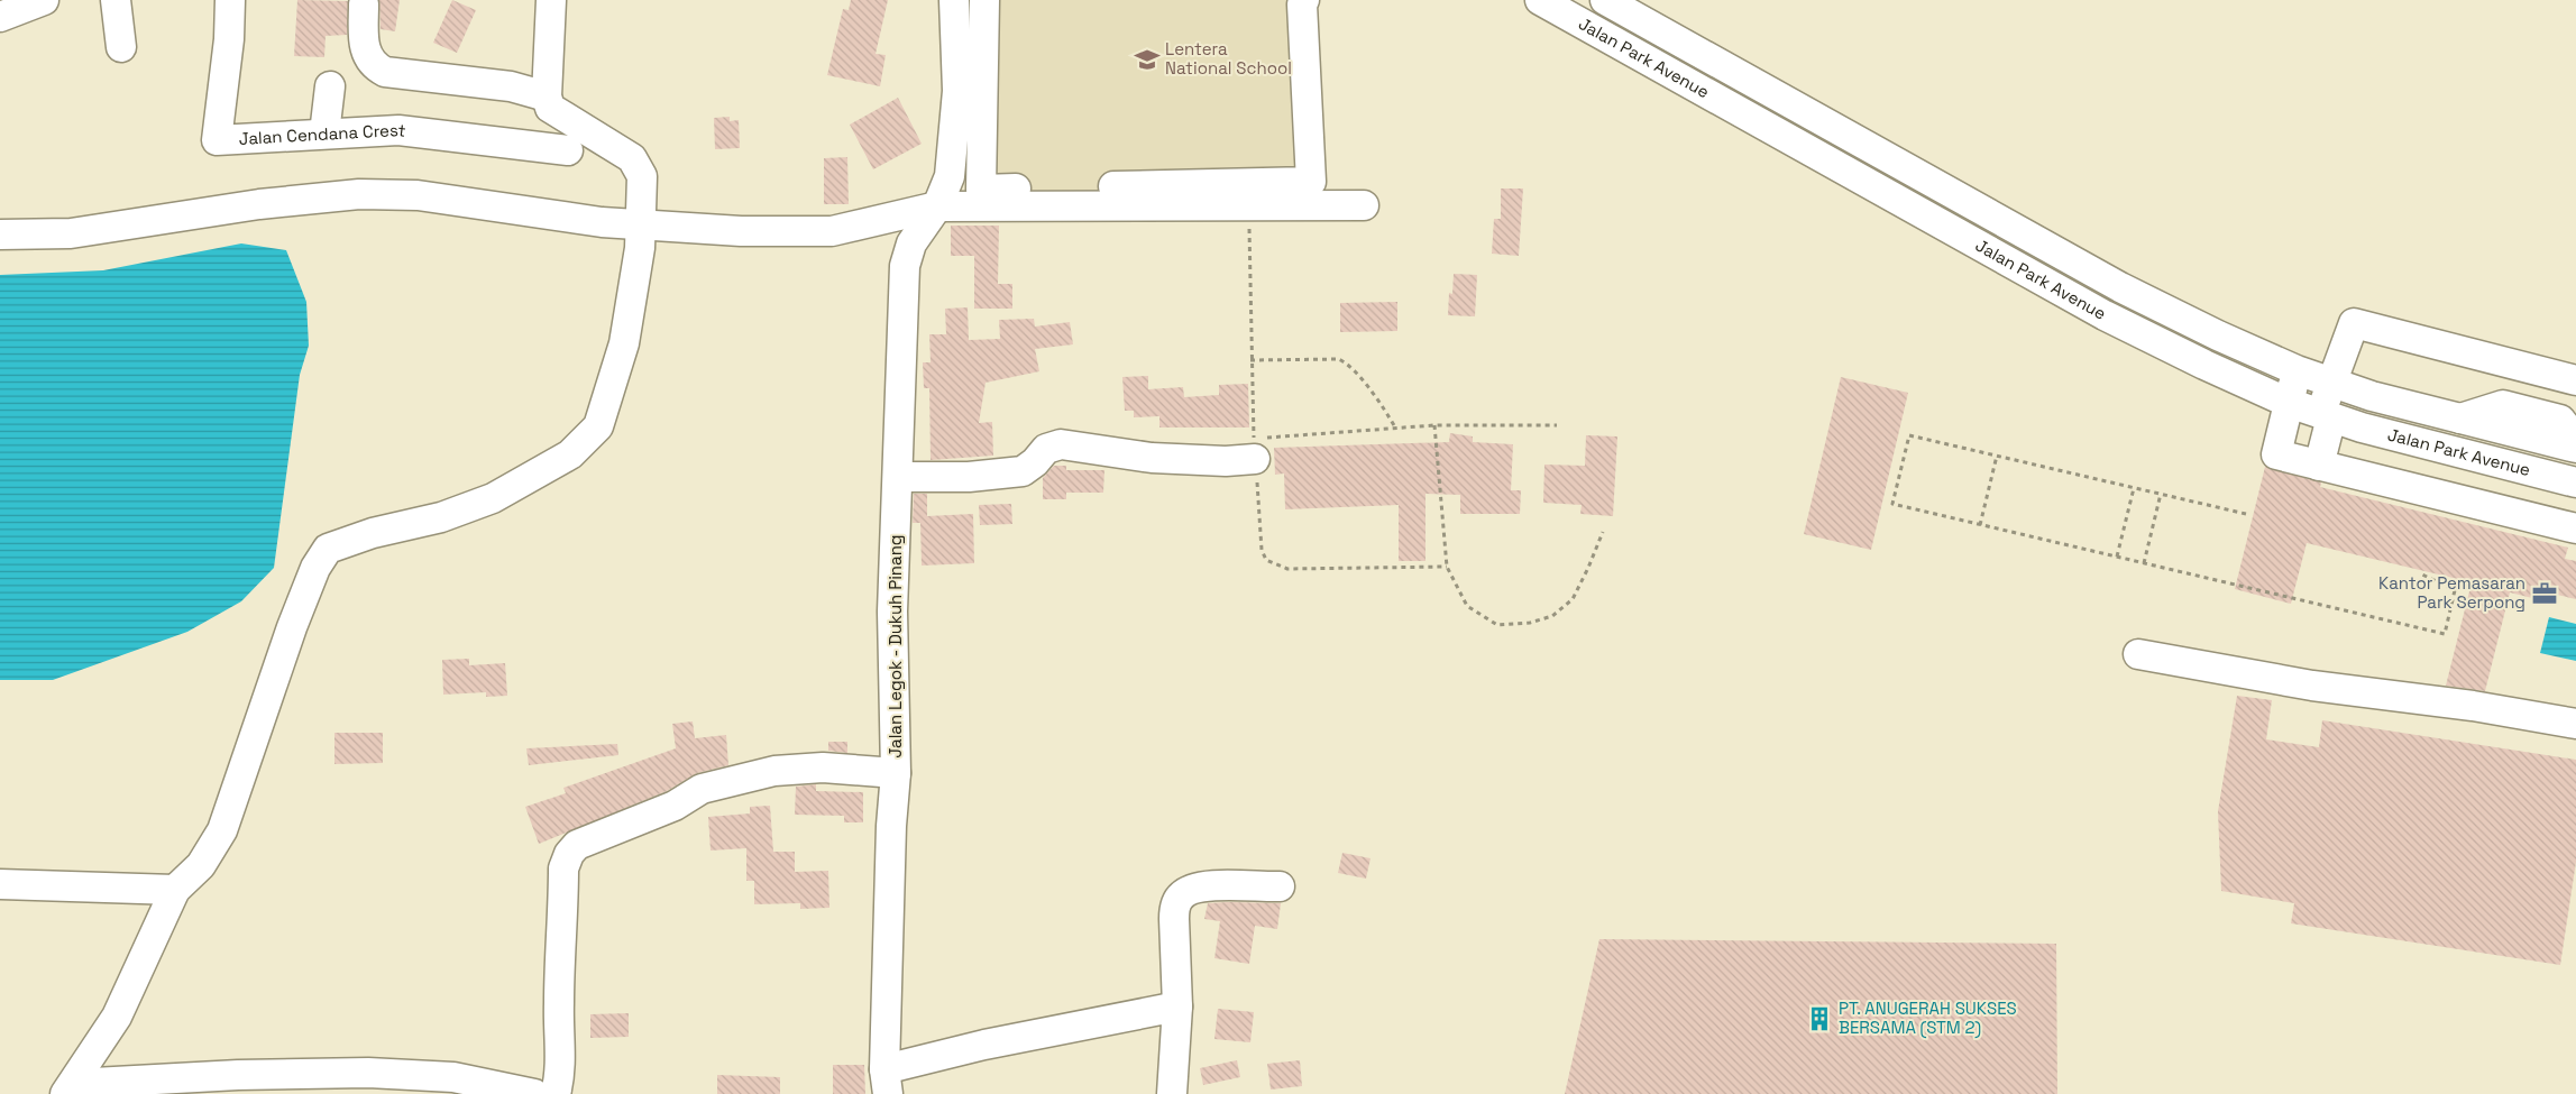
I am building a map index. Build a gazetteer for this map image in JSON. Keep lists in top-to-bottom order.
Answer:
{
  "streets": {
    "street": ["Jalan Park Avenue", "Jalan Cendana Crest", "Jalan Legok - Dukuh Pinang"]
  },
  "places": {
    "school or university": ["Lentera National School"],
    "office": ["Kantor Pemasaran Park Serpong"],
    "building": ["PT. ANUGERAH SUKSES BERSAMA (STM 2)"]
  }
}
